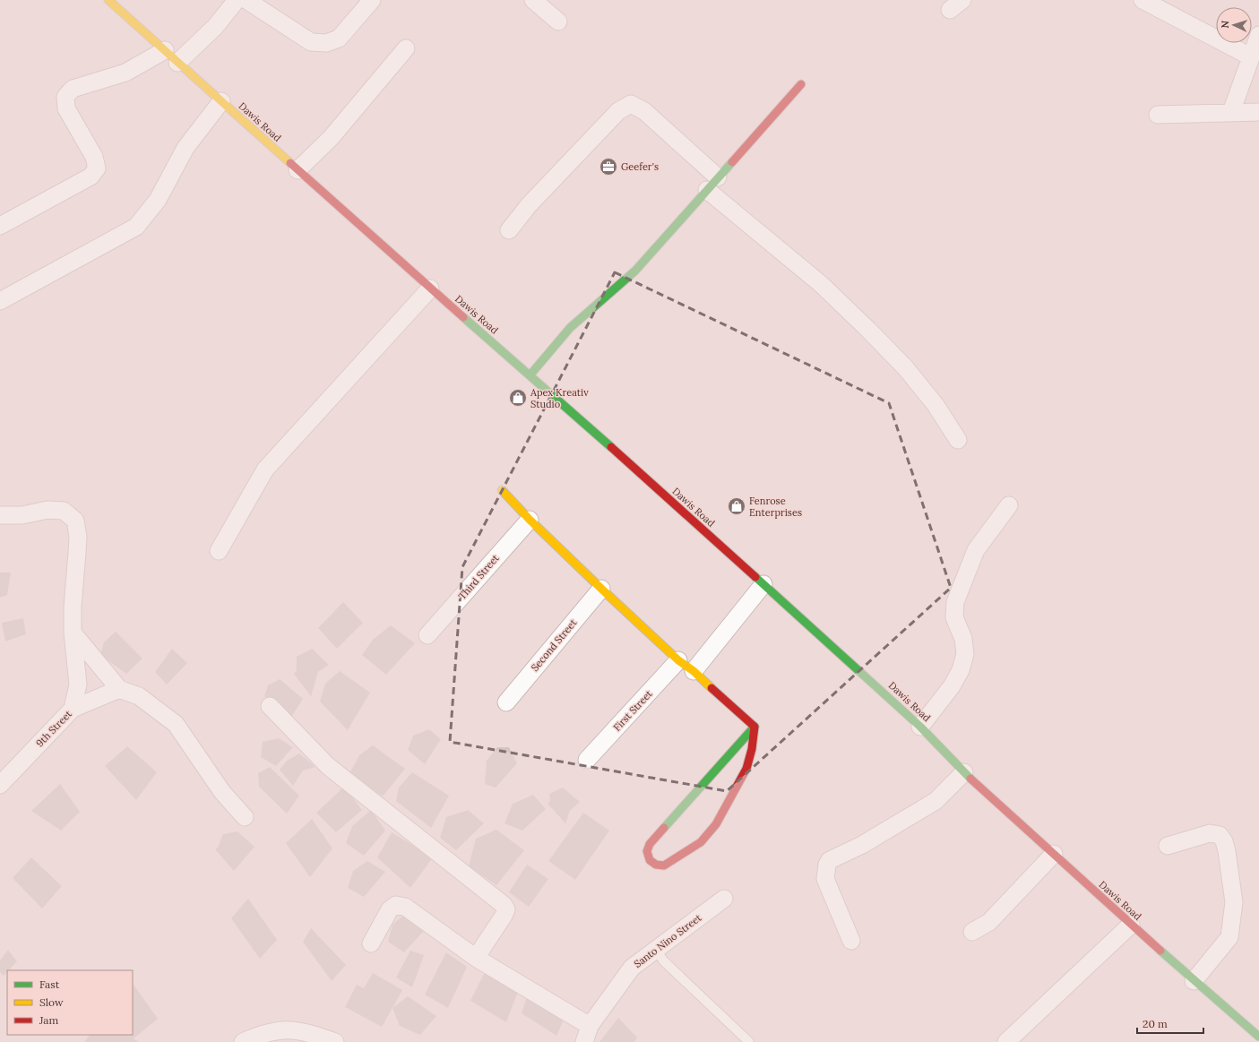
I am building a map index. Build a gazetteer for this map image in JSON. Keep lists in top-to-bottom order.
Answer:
{
  "streets": {
    "street": [
      "Dawis Road",
      "Third Street",
      "Second Street",
      "First Street",
      "9th Street",
      "Santo Nino Street"
    ]
  },
  "places": {
    "office": ["Geefer's"],
    "shop": ["Apex Kreativ Studio", "Fenrose Enterprises"]
  },
  "legend": ["Fast", "Slow", "Jam"],
  "scale_bar": "20 m",
  "north": "left"
}
